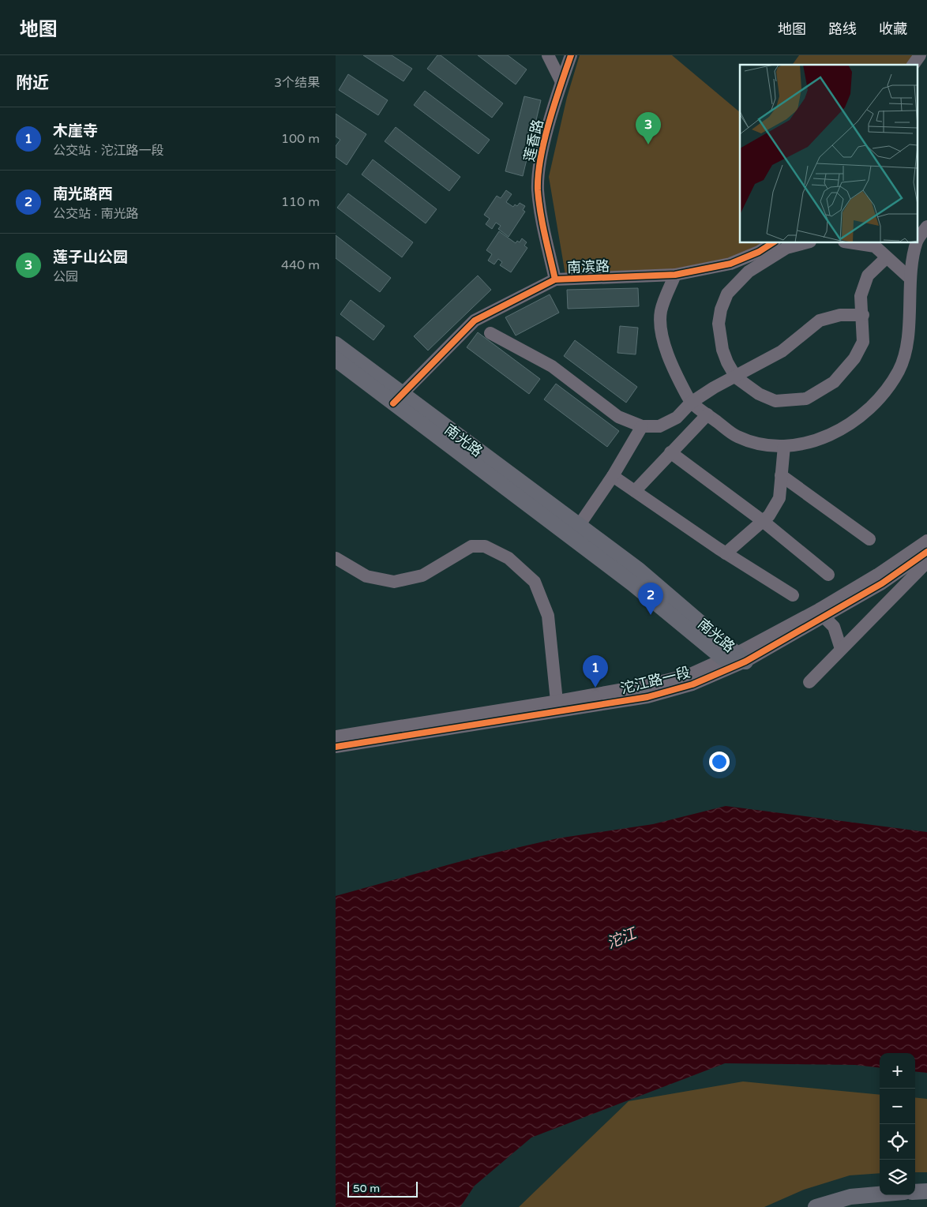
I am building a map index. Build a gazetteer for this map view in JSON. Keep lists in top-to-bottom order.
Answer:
{
  "streets": {
    "main road": ["南光路"],
    "street": ["莲香路", "南滨路", "沱江路一段"]
  },
  "crossings": [
    ["莲香路", "南滨路"],
    ["南滨路", "南光路"],
    ["南光路", "沱江路一段"]
  ],
  "water": ["沱江"],
  "scale_bar": "50 m",
  "page": {
    "header": "地图",
    "nav": ["地图", "路线", "收藏"],
    "heading": ["附近", "3个结果"],
    "list": [
      {
        "mark": "1",
        "name": "木崖寺",
        "note": "公交站 · 沱江路一段",
        "value": "100 m"
      },
      {
        "mark": "2",
        "name": "南光路西",
        "note": "公交站 · 南光路",
        "value": "110 m"
      },
      {
        "mark": "3",
        "name": "莲子山公园",
        "note": "公园",
        "value": "440 m"
      }
    ],
    "pins": ["3", "2", "1"],
    "map_buttons": ["+", "−"],
    "scale": "50 m"
  }
}
